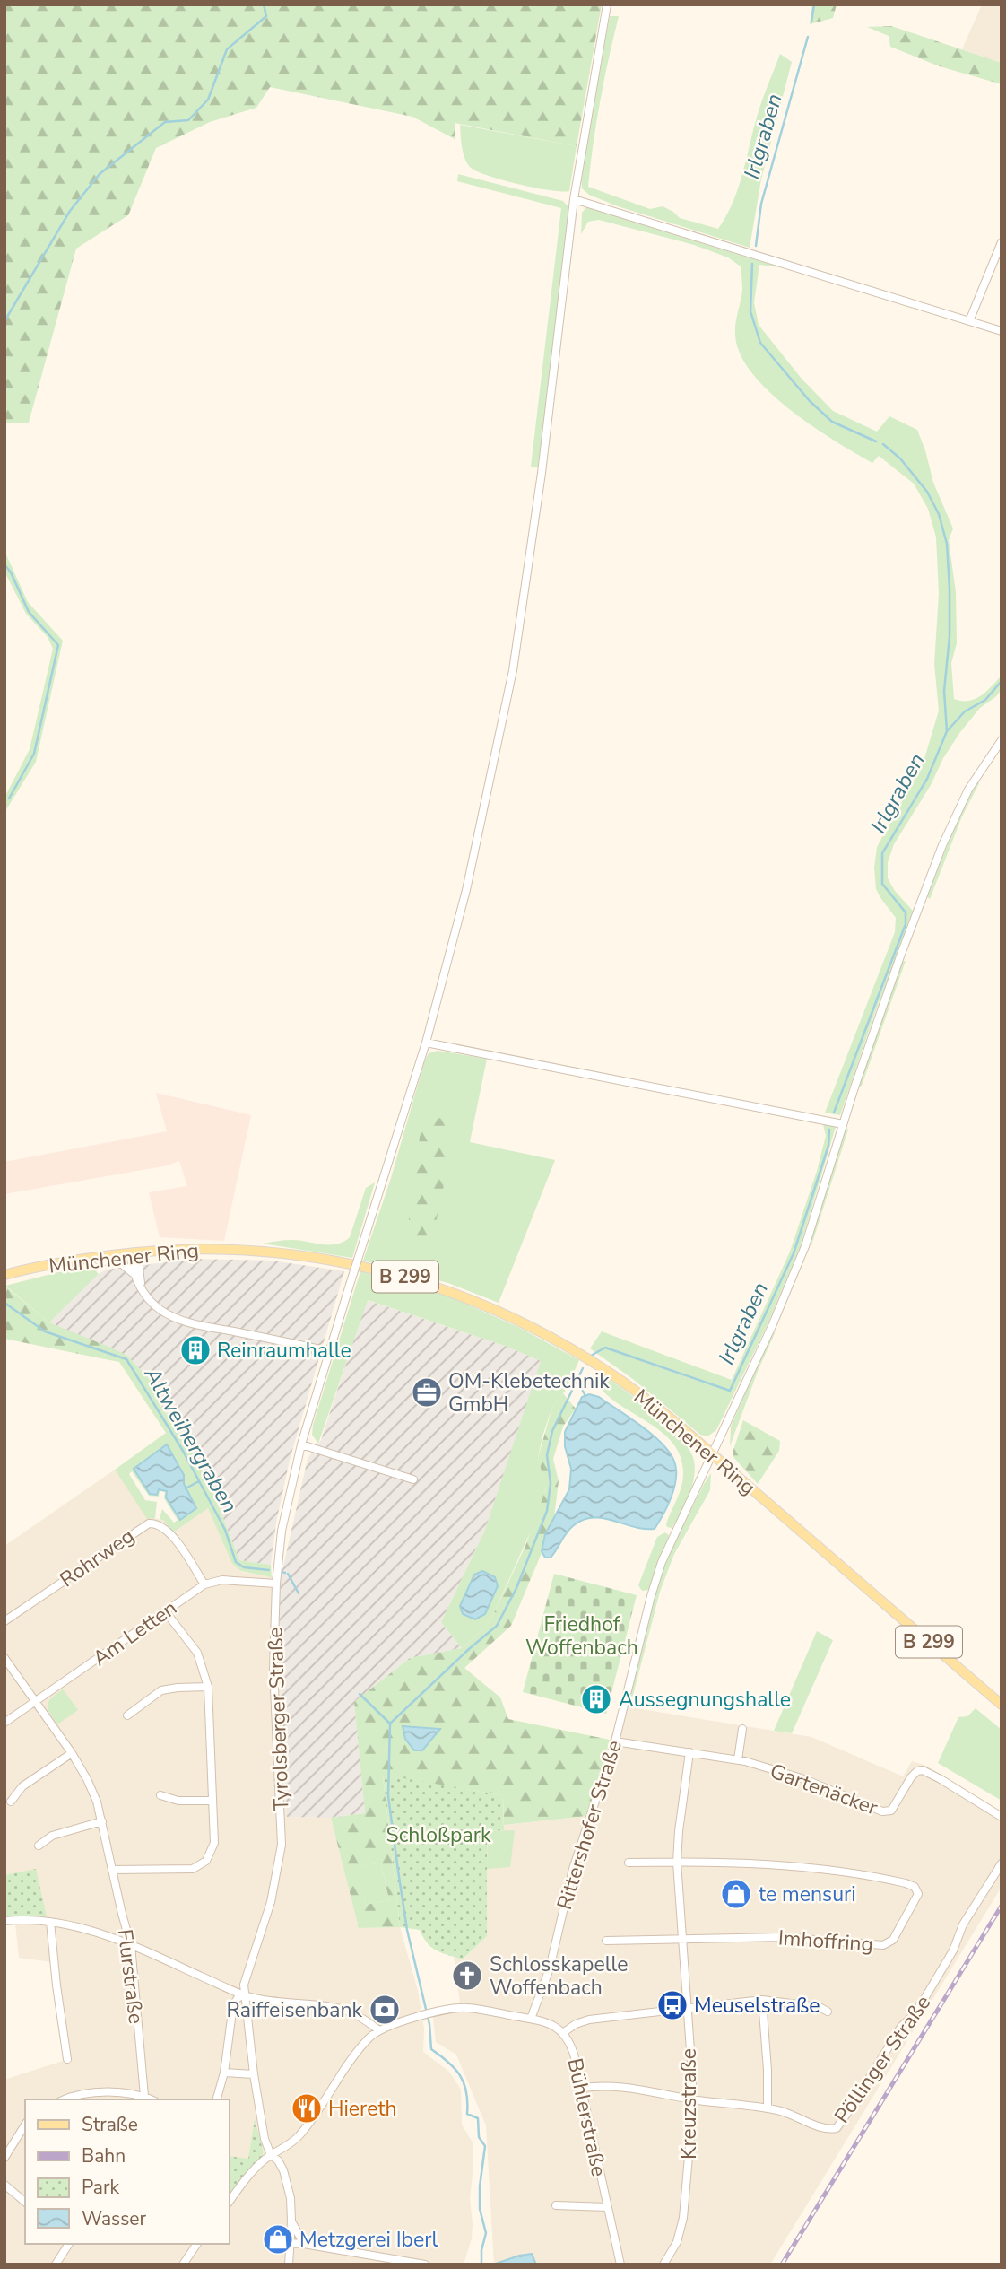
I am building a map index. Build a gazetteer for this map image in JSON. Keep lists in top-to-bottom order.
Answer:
{
  "streets": {
    "main road": ["Münchener Ring", "B 299"],
    "street": [
      "Rohrweg",
      "Am Letten",
      "Tyrolsberger Straße",
      "Gartenäcker",
      "Rittershofer Straße",
      "Imhoffring",
      "Flurstraße",
      "Pöllinger Straße",
      "Kreuzstraße",
      "Bühlerstraße"
    ]
  },
  "crossings": [
    ["Münchener Ring", "Rittershofer Straße"],
    ["Rohrweg", "Am Letten"],
    ["Am Letten", "Tyrolsberger Straße"],
    ["Am Letten", "Flurstraße"],
    ["Gartenäcker", "Rittershofer Straße"],
    ["Gartenäcker", "Kreuzstraße"],
    ["Rittershofer Straße", "Bühlerstraße"],
    ["Imhoffring", "Kreuzstraße"],
    ["Pöllinger Straße", "Kreuzstraße"],
    ["Pöllinger Straße", "Bühlerstraße"]
  ],
  "water": ["Irlgraben", "Altweihergraben"],
  "parks": ["Friedhof Woffenbach", "Schloßpark"],
  "places": {
    "building": ["Reinraumhalle", "Aussegnungshalle"],
    "office": ["OM-Klebetechnik GmbH"],
    "shop": ["te mensuri", "Metzgerei Iberl"],
    "church": ["Schlosskapelle Woffenbach"],
    "bus stop": ["Meuselstraße"],
    "bank": ["Raiffeisenbank"],
    "restaurant": ["Hiereth"]
  },
  "legend": [
    "Straße",
    "Bahn",
    "Park",
    "Wasser"
  ]
}
